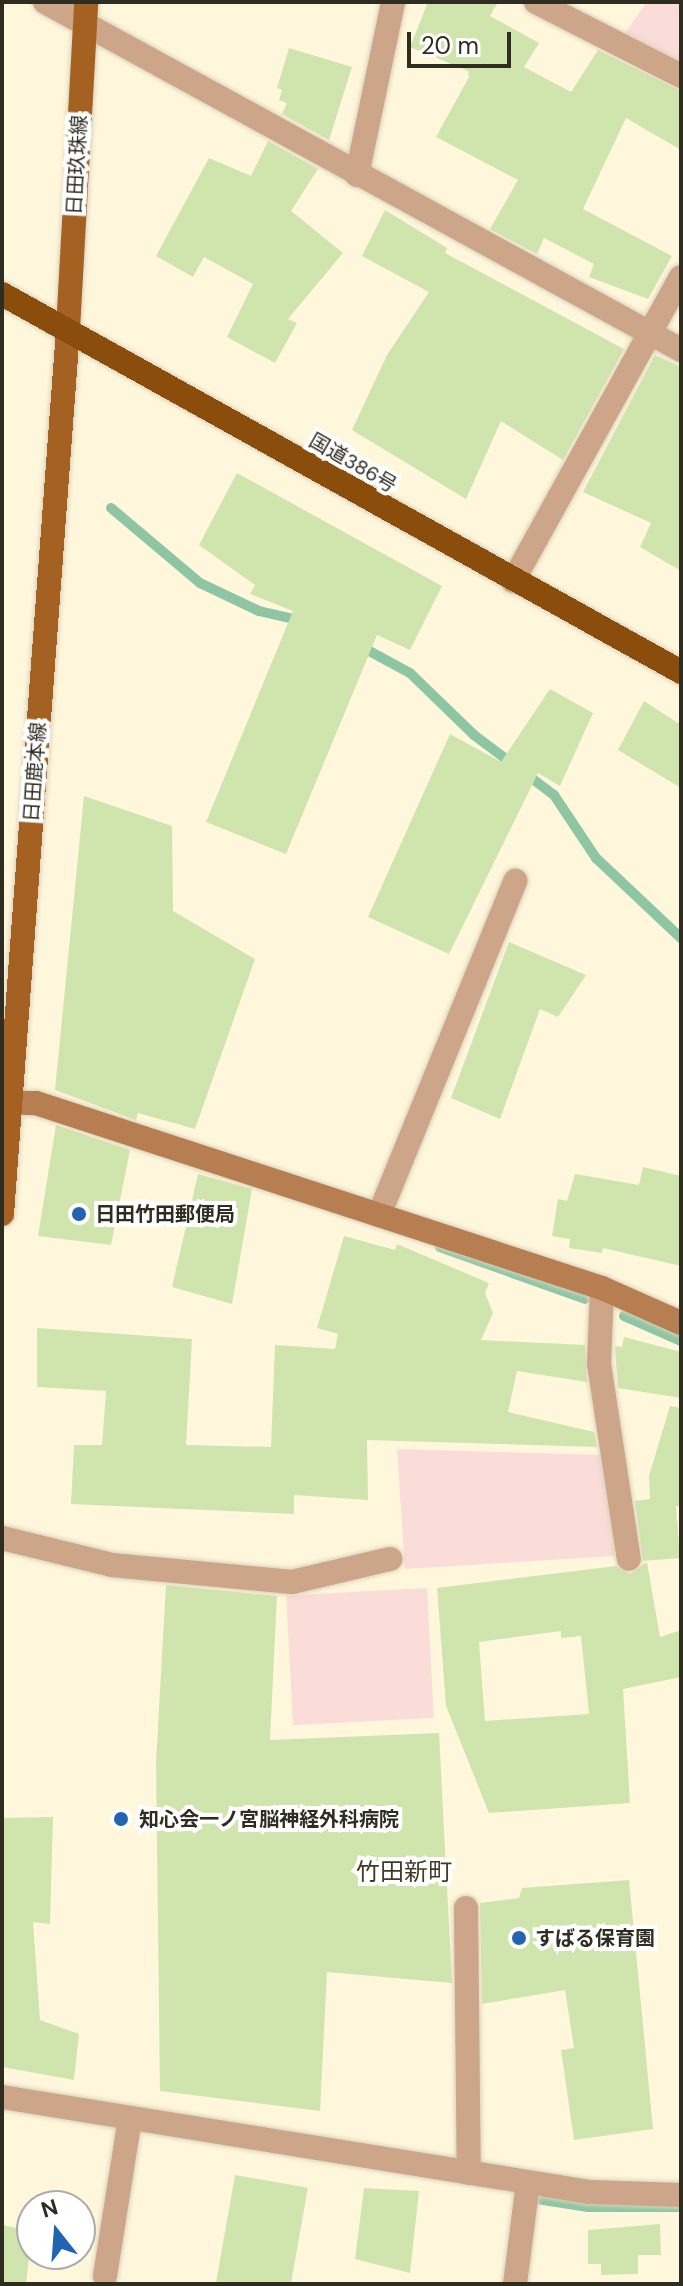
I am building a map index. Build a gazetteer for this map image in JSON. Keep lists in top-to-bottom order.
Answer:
{
  "streets": {
    "highway": ["国道386号"],
    "main road": ["日田玖珠線", "日田鹿本線"]
  },
  "crossings": [
    ["日田玖珠線", "国道386号"],
    ["日田玖珠線", "日田鹿本線"],
    ["国道386号", "日田鹿本線"]
  ],
  "districts": ["竹田新町"],
  "places": ["日田竹田郵便局", "知心会一ノ宮脳神経外科病院", "すばる保育園"],
  "scale_bar": "20 m",
  "north": "top"
}
